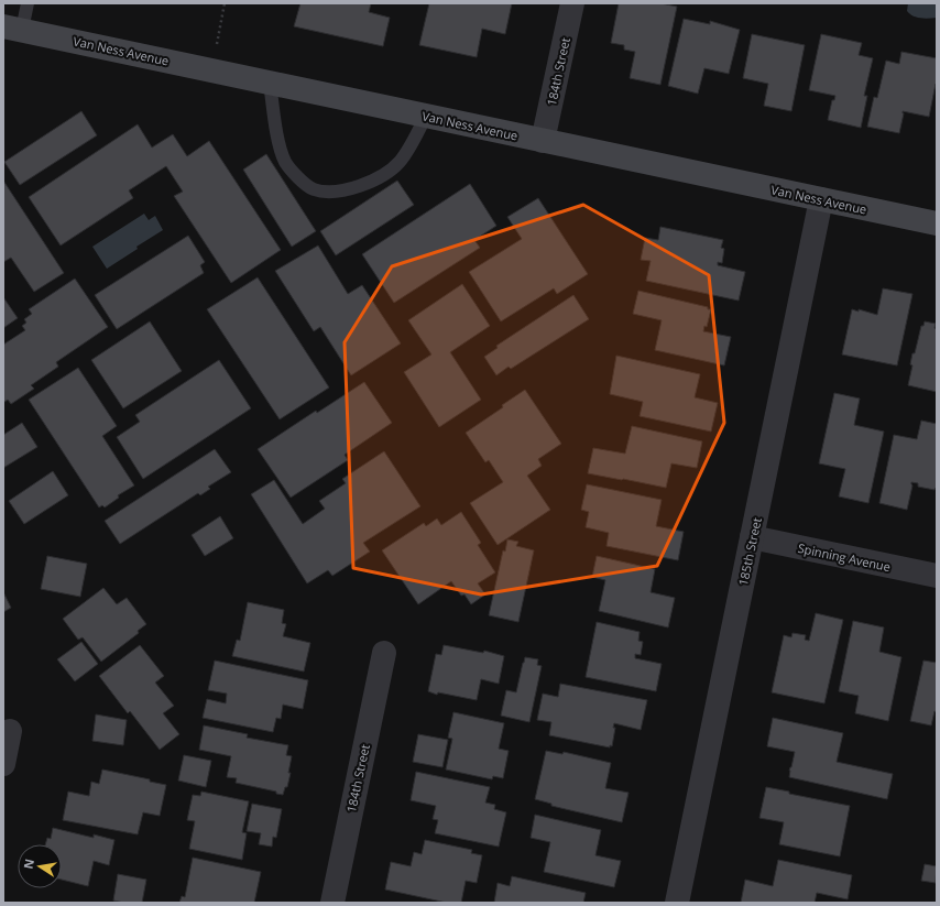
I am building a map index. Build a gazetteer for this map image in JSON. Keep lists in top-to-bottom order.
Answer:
{
  "streets": {
    "main road": ["Van Ness Avenue"],
    "street": ["184th Street", "185th Street", "Spinning Avenue"]
  },
  "crossings": [
    ["Van Ness Avenue", "184th Street"],
    ["Van Ness Avenue", "185th Street"],
    ["185th Street", "Spinning Avenue"]
  ],
  "north": "left"
}
